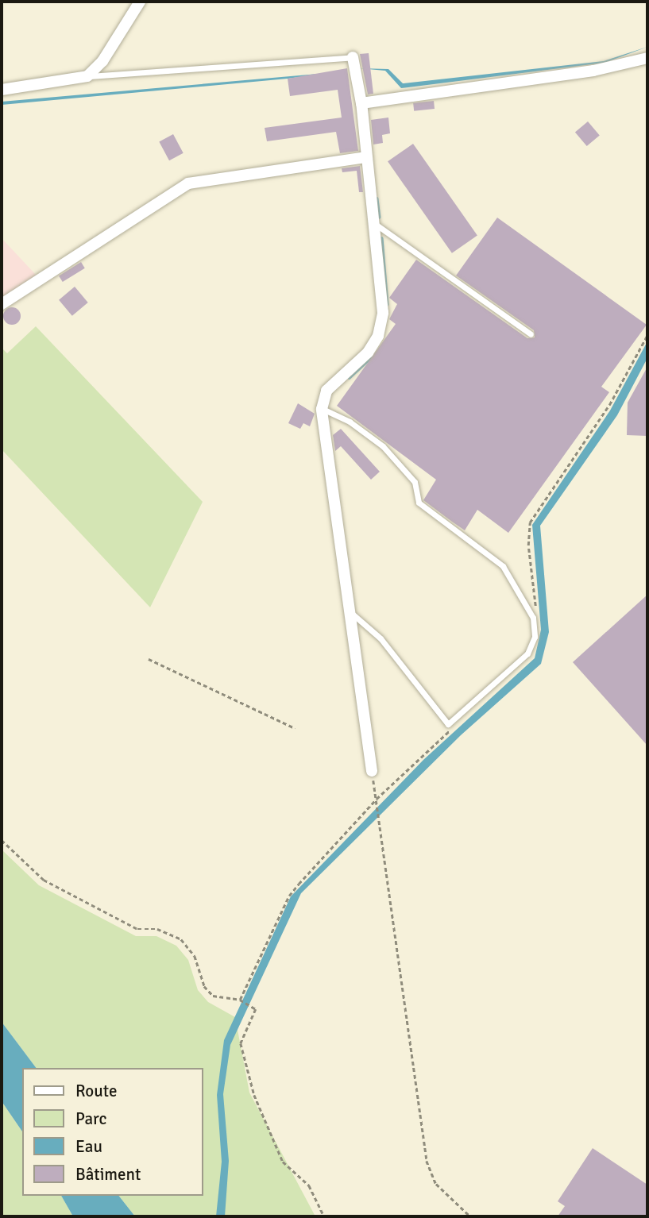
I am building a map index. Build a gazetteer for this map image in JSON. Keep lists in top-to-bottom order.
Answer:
{
  "legend": [
    "Route",
    "Parc",
    "Eau",
    "Bâtiment"
  ]
}
